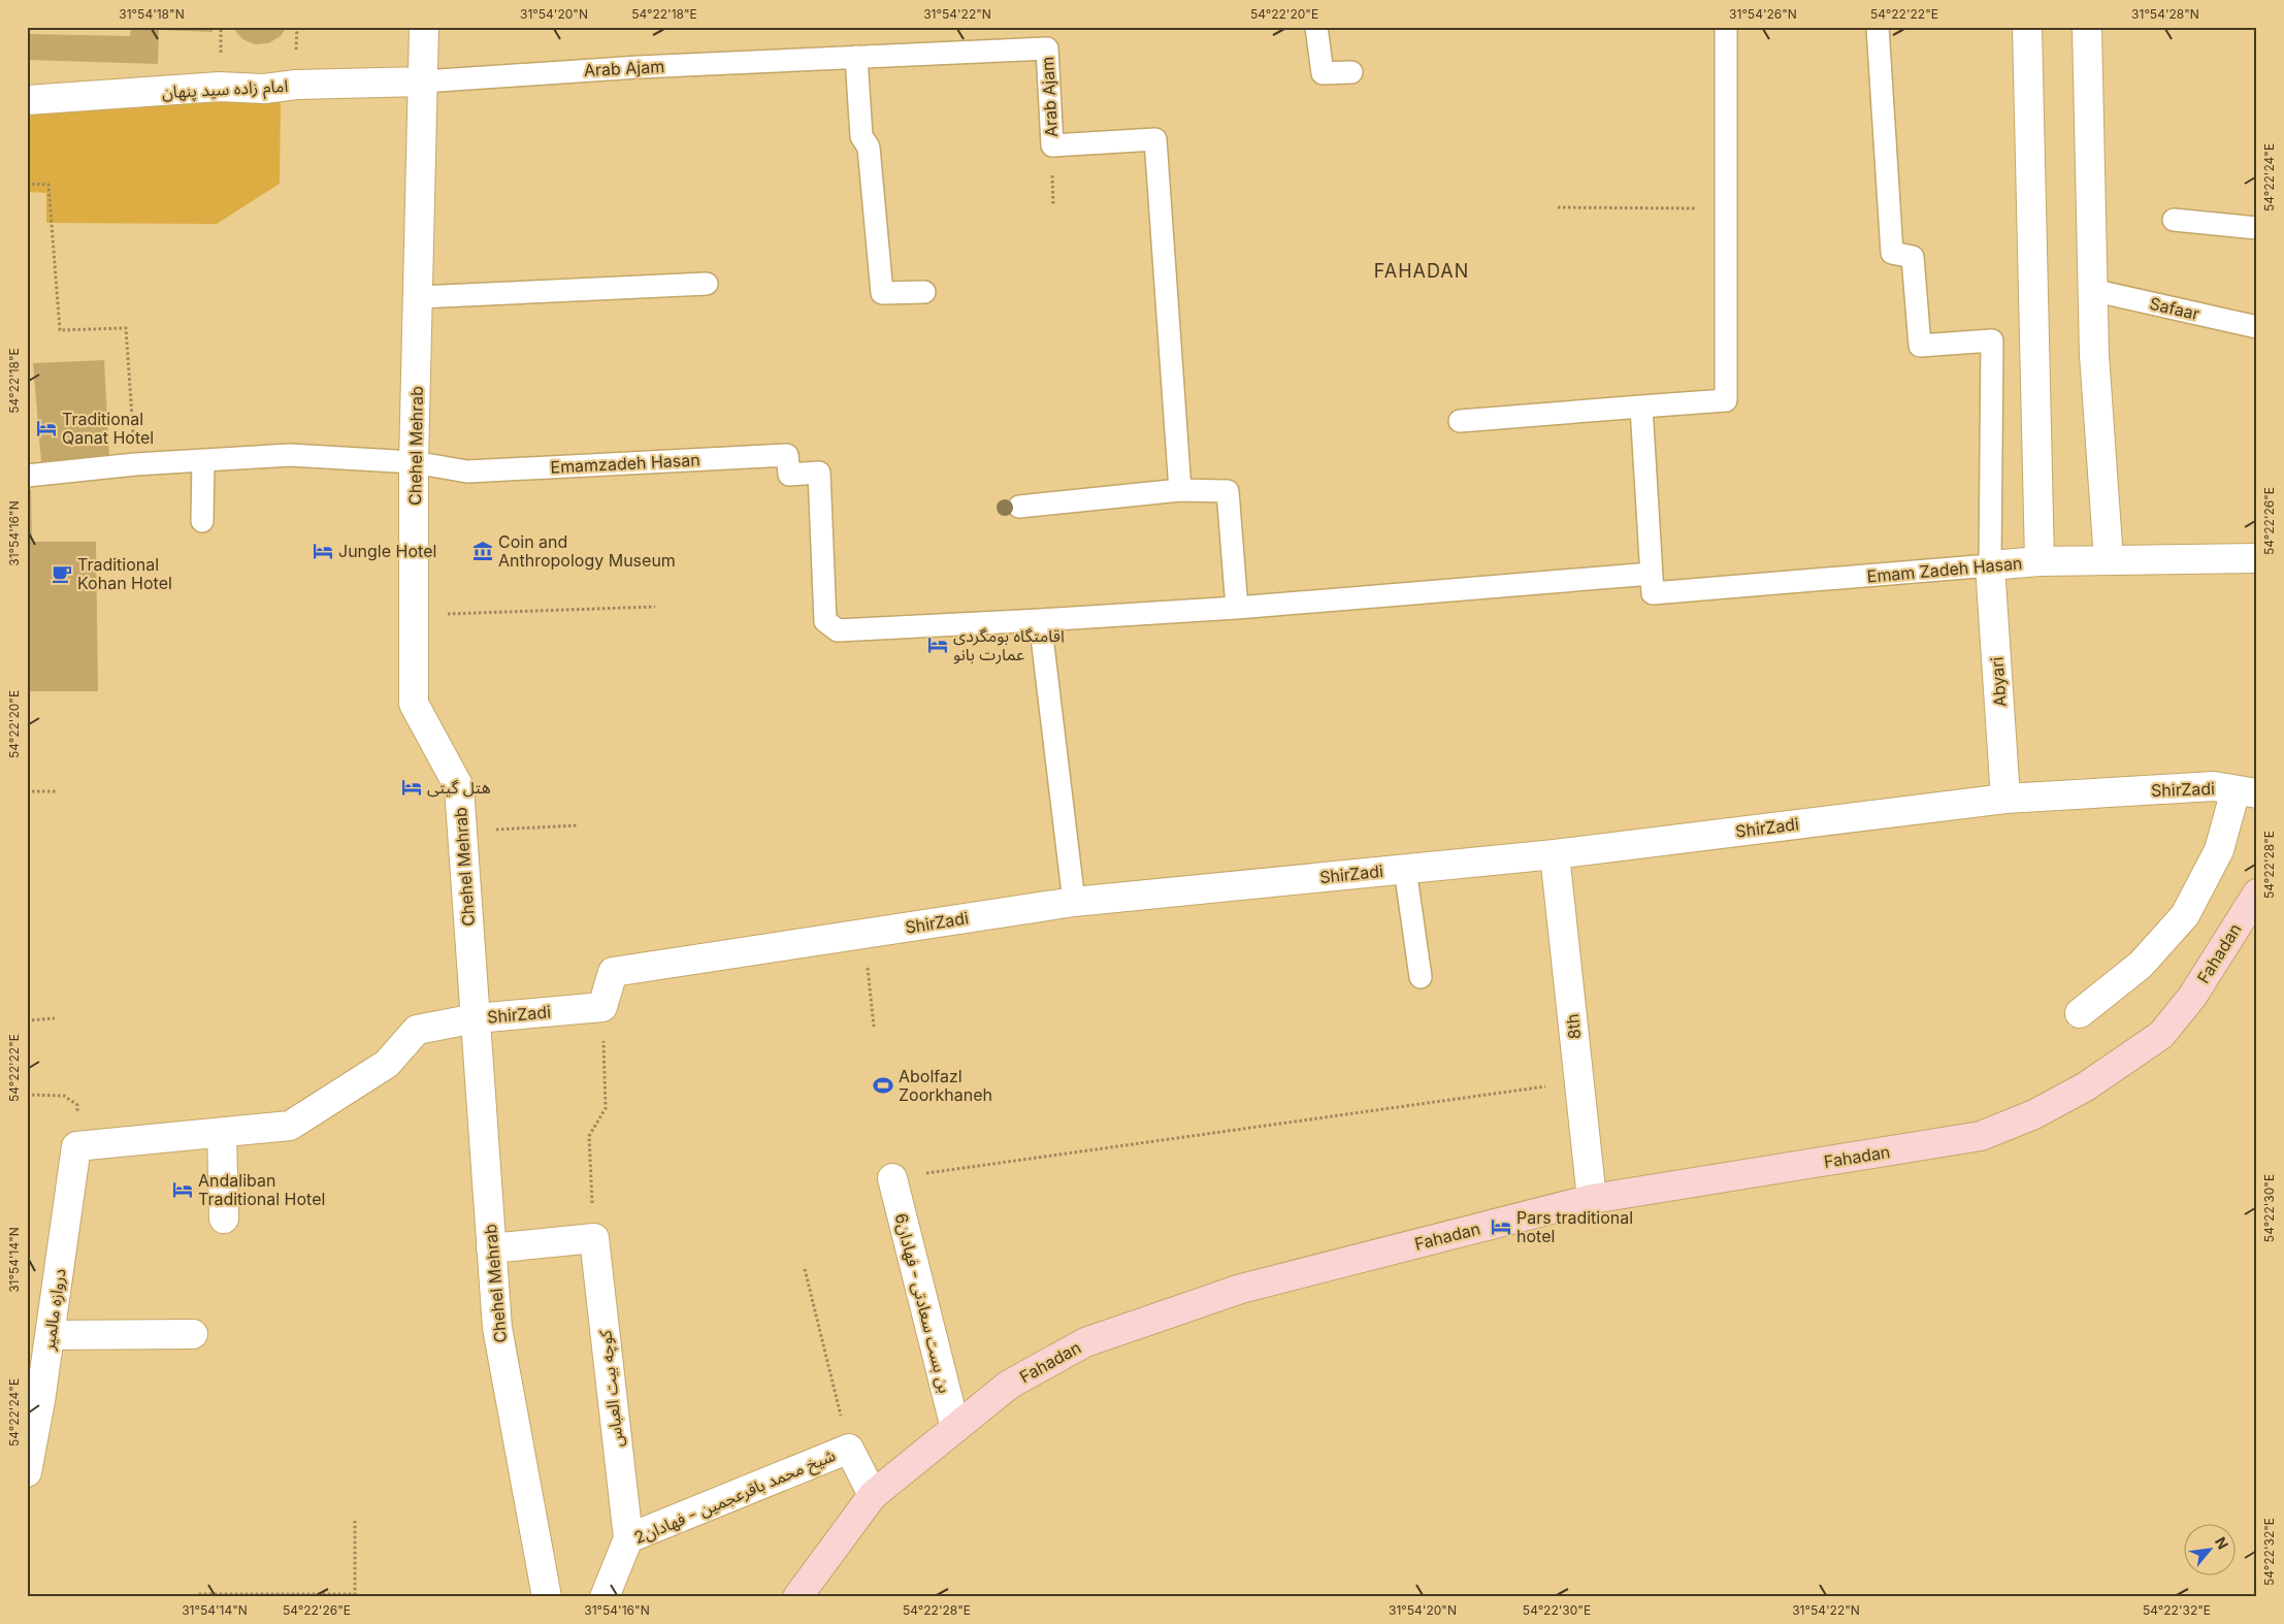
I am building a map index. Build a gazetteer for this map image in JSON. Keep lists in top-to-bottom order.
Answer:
{
  "streets": {
    "street": [
      "امام زاده سید پنهان",
      "Chehel Mehrab",
      "Emam Zadeh Hasan",
      "Abyari",
      "ShirZadi",
      "Fahadan",
      "8th",
      "بن بست سعادتی - فهادان6",
      "دروازه مالمیر",
      "کوچه بيت العباس",
      "شیخ محمد باقرعجمین - فهادان2"
    ],
    "lane": ["Arab Ajam", "Safaar", "Emamzadeh Hasan"]
  },
  "crossings": [
    ["Arab Ajam", "امام زاده سید پنهان"],
    ["Arab Ajam", "Chehel Mehrab"],
    ["امام زاده سید پنهان", "Chehel Mehrab"],
    ["Chehel Mehrab", "Emamzadeh Hasan"],
    ["Chehel Mehrab", "ShirZadi"],
    ["Emam Zadeh Hasan", "Abyari"],
    ["Abyari", "ShirZadi"],
    ["ShirZadi", "8th"],
    ["ShirZadi", "دروازه مالمیر"],
    ["Fahadan", "8th"],
    ["Fahadan", "بن بست سعادتی - فهادان6"],
    ["Fahadan", "شیخ محمد باقرعجمین - فهادان2"],
    ["کوچه بيت العباس", "شیخ محمد باقرعجمین - فهادان2"]
  ],
  "districts": ["FAHADAN"],
  "places": {
    "hotel": [
      "Traditional Qanat Hotel",
      "Jungle Hotel",
      "اقامتگاه بومگردی عمارت بانو",
      "هتل گیتی",
      "Andaliban Traditional Hotel",
      "Pars traditional hotel"
    ],
    "museum": ["Coin and Anthropology Museum"],
    "cafe": ["Traditional Kohan Hotel"],
    "sports": ["Abolfazl Zoorkhaneh"]
  },
  "north": "top right",
  "coordinates": [
    "31°54'18\"N",
    "31°54'20\"N",
    "54°22'18\"E",
    "31°54'22\"N",
    "54°22'20\"E",
    "31°54'26\"N",
    "54°22'22\"E",
    "31°54'28\"N",
    "54°22'24\"E",
    "54°22'26\"E",
    "31°54'16\"N",
    "54°22'28\"E",
    "54°22'30\"E",
    "31°54'14\"N",
    "54°22'32\"E"
  ]
}
